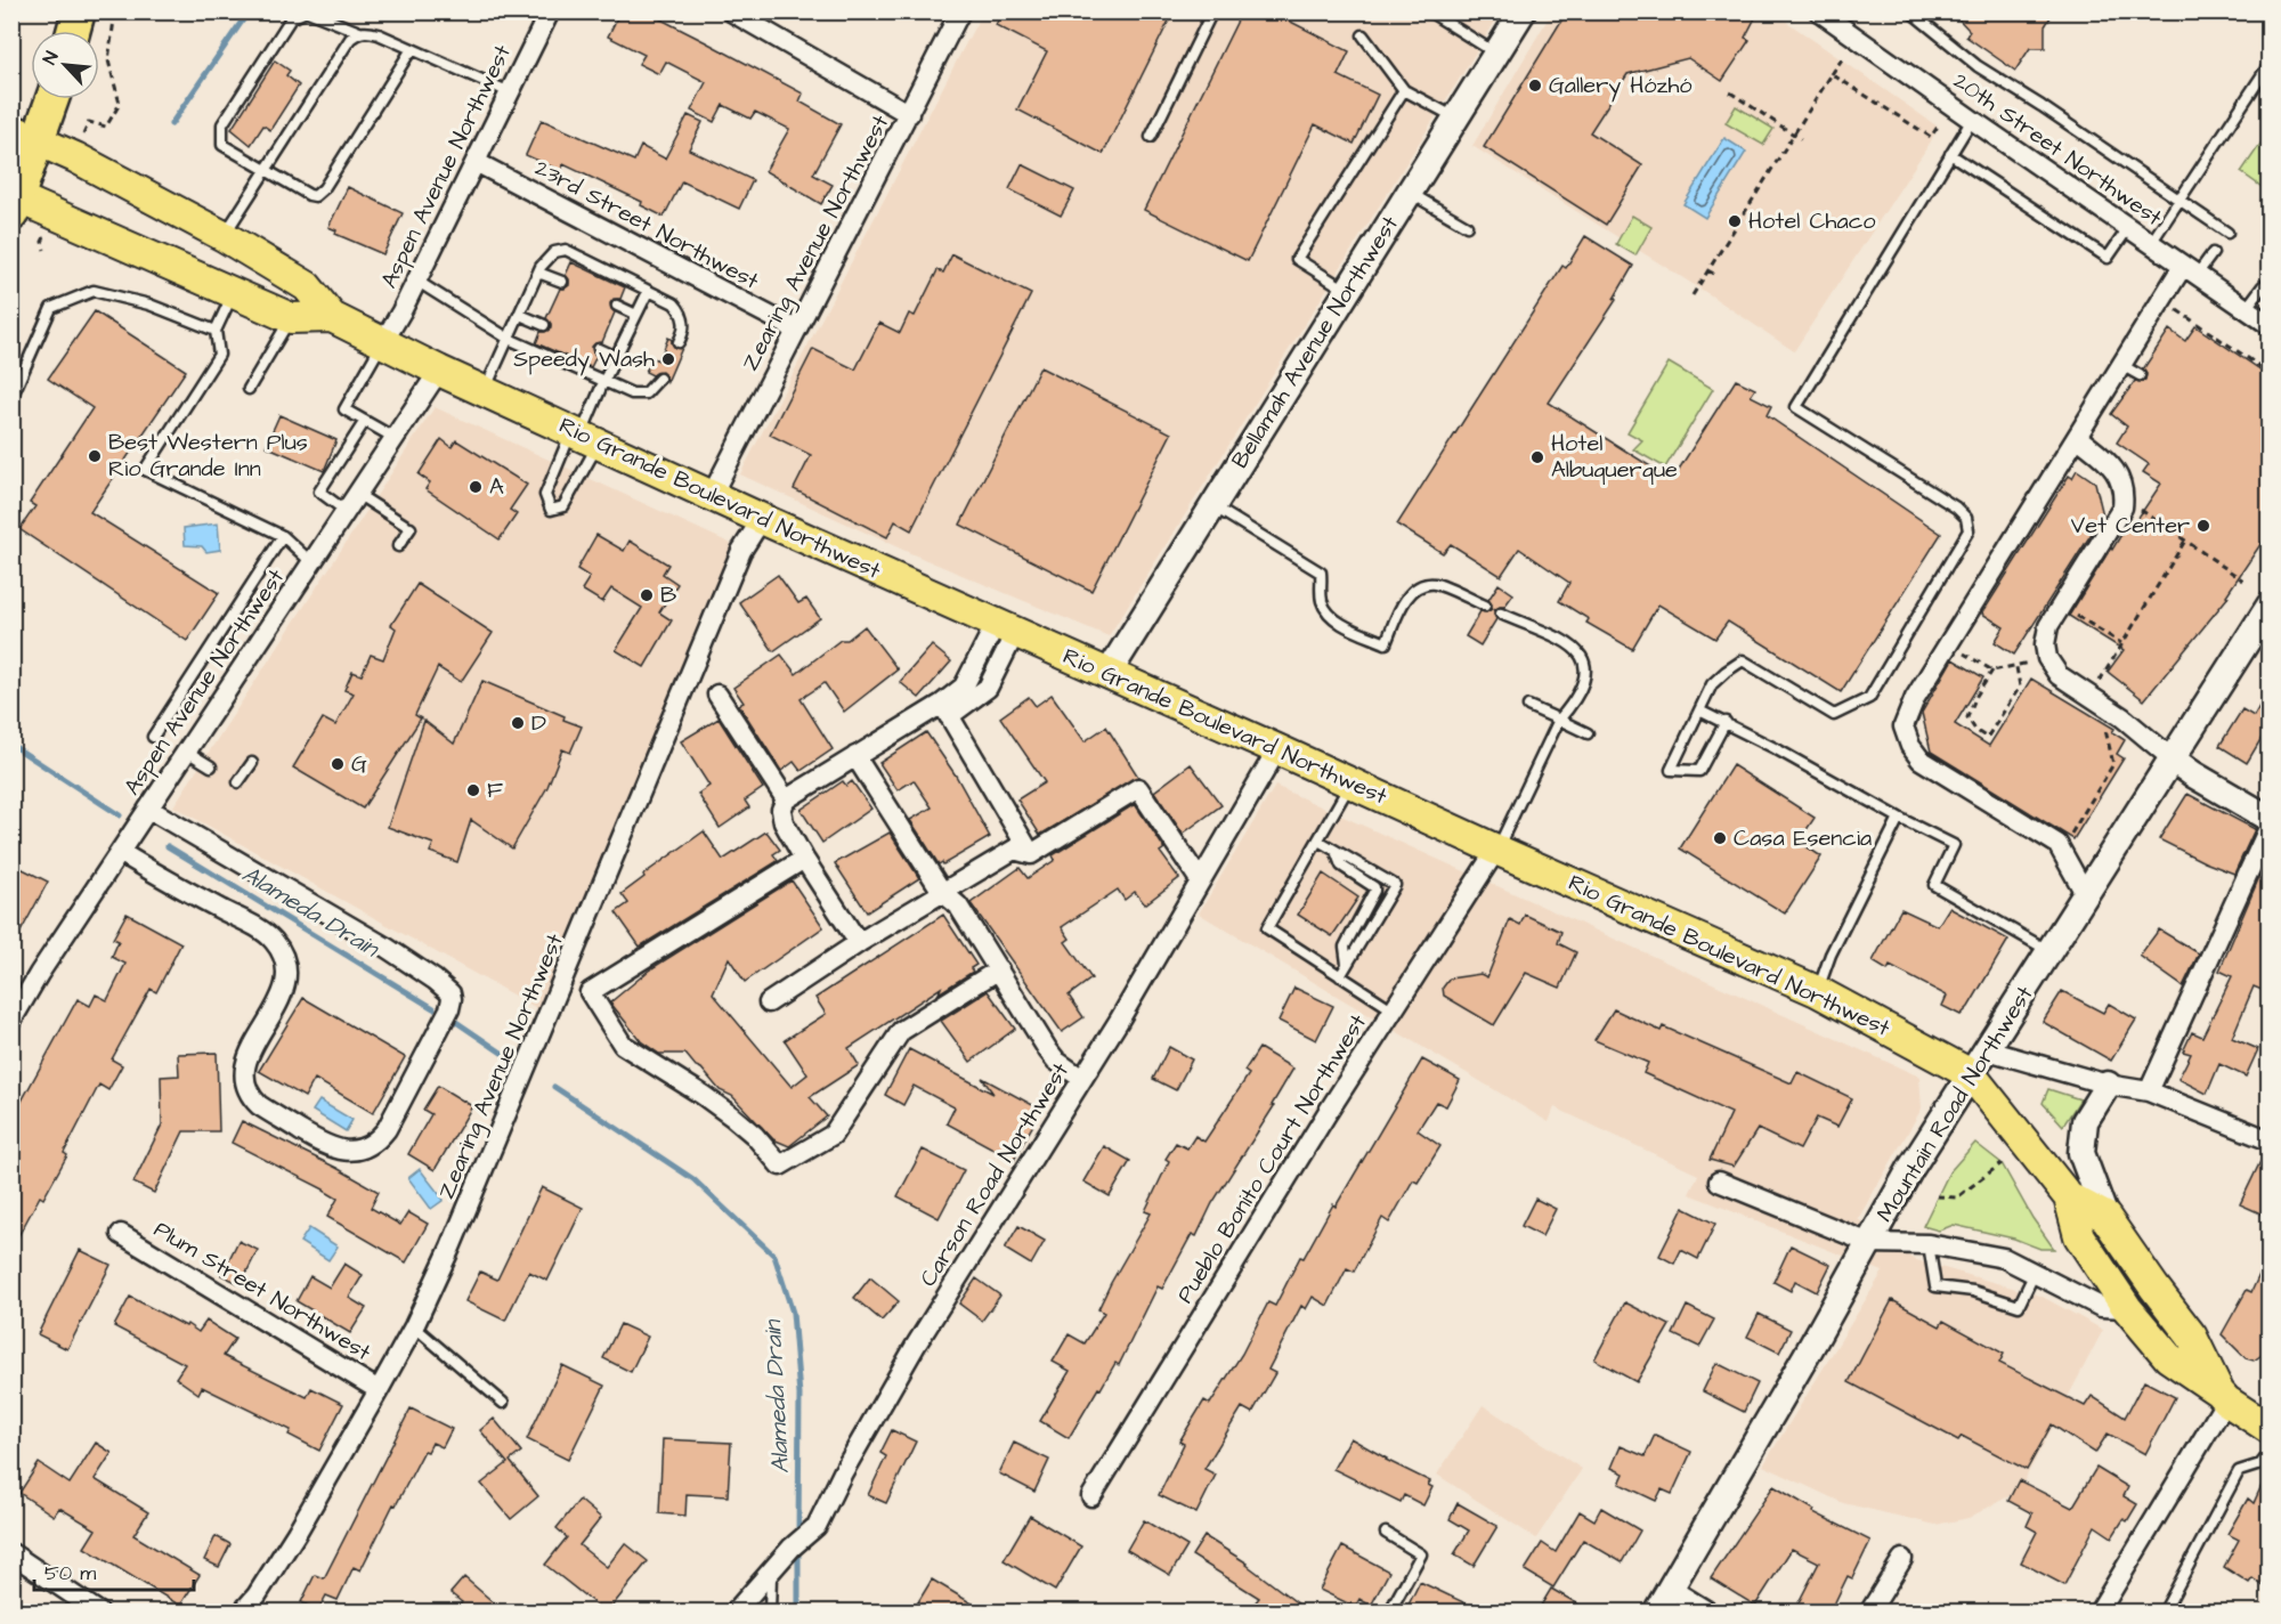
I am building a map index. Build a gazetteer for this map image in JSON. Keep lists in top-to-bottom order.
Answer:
{
  "streets": {
    "main road": ["Rio Grande Boulevard Northwest"],
    "street": [
      "20th Street Northwest",
      "Aspen Avenue Northwest",
      "23rd Street Northwest",
      "Zearing Avenue Northwest",
      "Bellamah Avenue Northwest",
      "Mountain Road Northwest",
      "Pueblo Bonito Court Northwest",
      "Carson Road Northwest",
      "Plum Street Northwest"
    ]
  },
  "crossings": [
    ["Aspen Avenue Northwest", "23rd Street Northwest"],
    ["Aspen Avenue Northwest", "Rio Grande Boulevard Northwest"],
    ["23rd Street Northwest", "Zearing Avenue Northwest"],
    ["Zearing Avenue Northwest", "Rio Grande Boulevard Northwest"],
    ["Zearing Avenue Northwest", "Plum Street Northwest"],
    ["Bellamah Avenue Northwest", "Rio Grande Boulevard Northwest"],
    ["Rio Grande Boulevard Northwest", "Mountain Road Northwest"],
    ["Rio Grande Boulevard Northwest", "Pueblo Bonito Court Northwest"],
    ["Rio Grande Boulevard Northwest", "Carson Road Northwest"]
  ],
  "water": ["Alameda Drain"],
  "places": [
    "Gallery Hózhó",
    "Hotel Chaco",
    "Speedy Wash",
    "Best Western Plus Rio Grande Inn",
    "Hotel Albuquerque",
    "A",
    "Vet Center",
    "B",
    "D",
    "G",
    "F",
    "Casa Esencia"
  ],
  "scale_bar": "50 m",
  "north": "top left"
}
